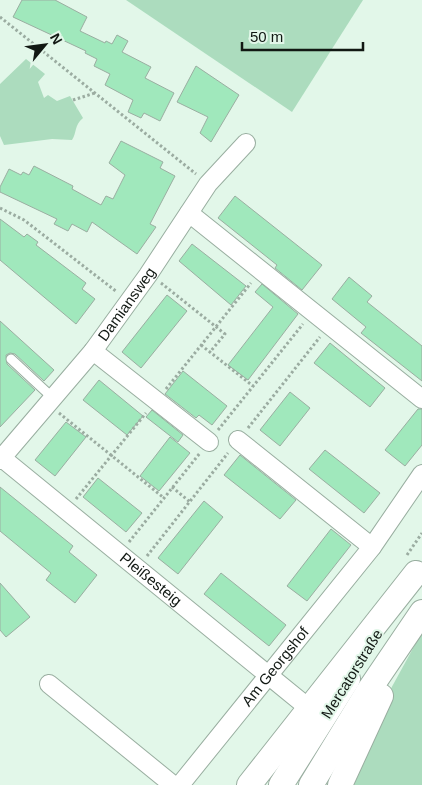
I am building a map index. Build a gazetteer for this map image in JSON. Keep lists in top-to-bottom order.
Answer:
{
  "streets": {
    "main road": ["Mercatorstraße"],
    "street": ["Damiansweg", "Pleißesteig", "Am Georgshof"]
  },
  "crossings": [
    ["Damiansweg", "Pleißesteig"],
    ["Pleißesteig", "Am Georgshof"]
  ],
  "scale_bar": "50 m",
  "north": "top right"
}
